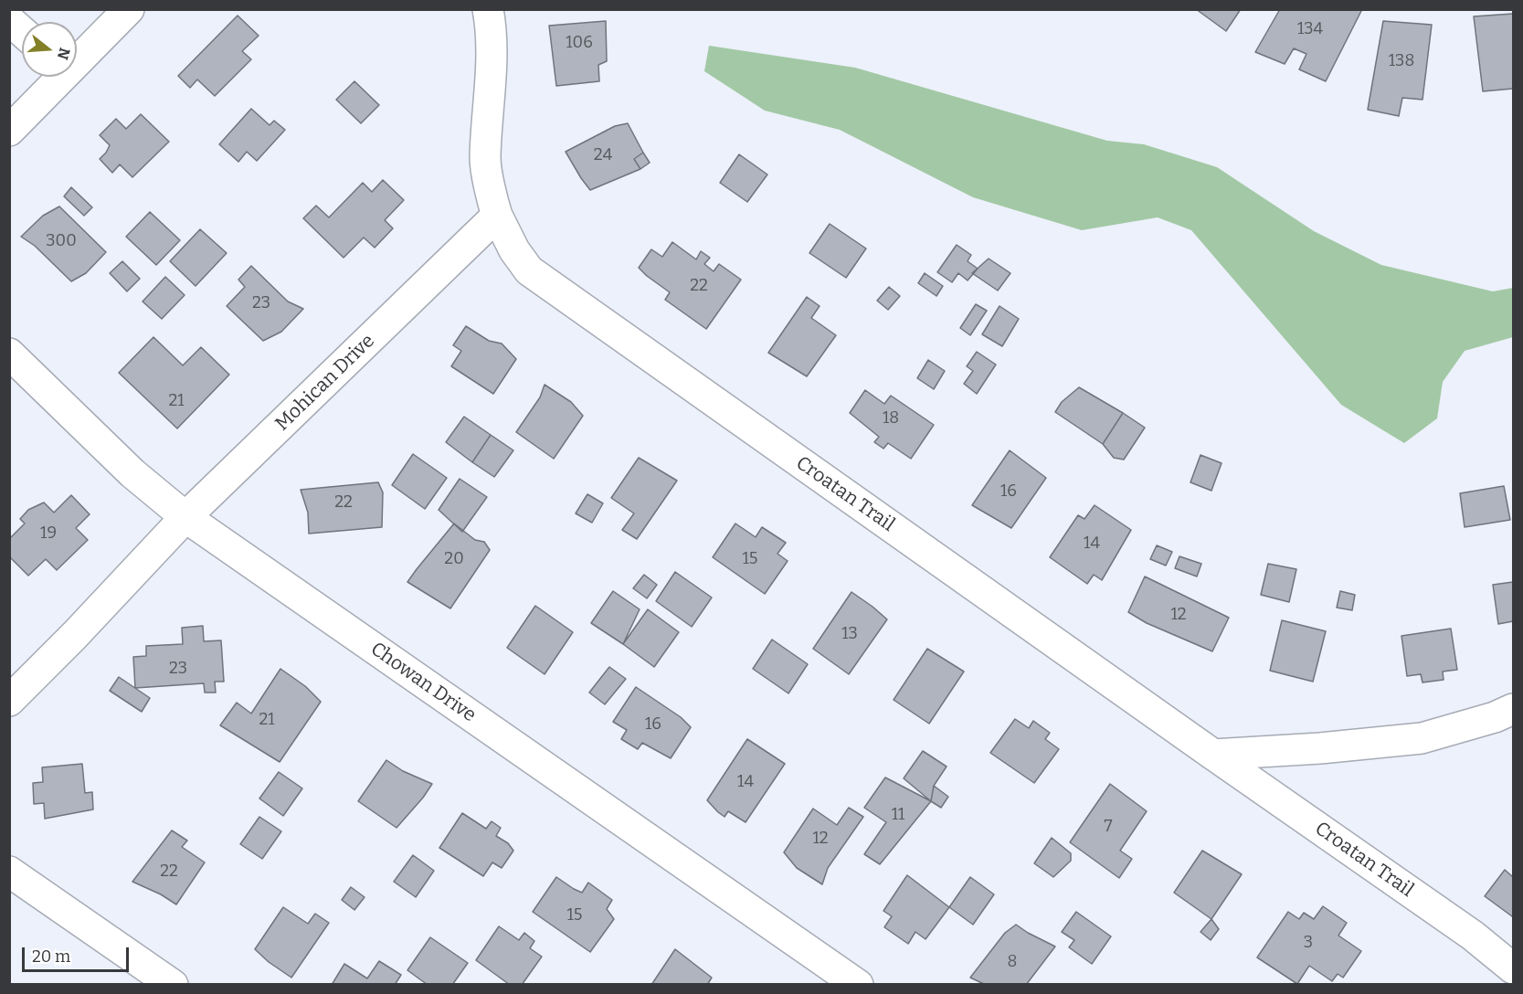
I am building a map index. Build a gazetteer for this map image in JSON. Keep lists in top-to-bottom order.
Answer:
{
  "streets": {
    "street": ["Mohican Drive", "Croatan Trail", "Chowan Drive"]
  },
  "crossings": [
    ["Mohican Drive", "Croatan Trail"],
    ["Mohican Drive", "Chowan Drive"]
  ],
  "house_numbers": [
    "134",
    "106",
    "138",
    "24",
    "300",
    "22",
    "23",
    "21",
    "18",
    "16",
    "22",
    "19",
    "14",
    "20",
    "15",
    "12",
    "13",
    "23",
    "21",
    "16",
    "14",
    "11",
    "7",
    "12",
    "22",
    "15",
    "3",
    "8"
  ],
  "scale_bar": "20 m",
  "north": "right"
}
